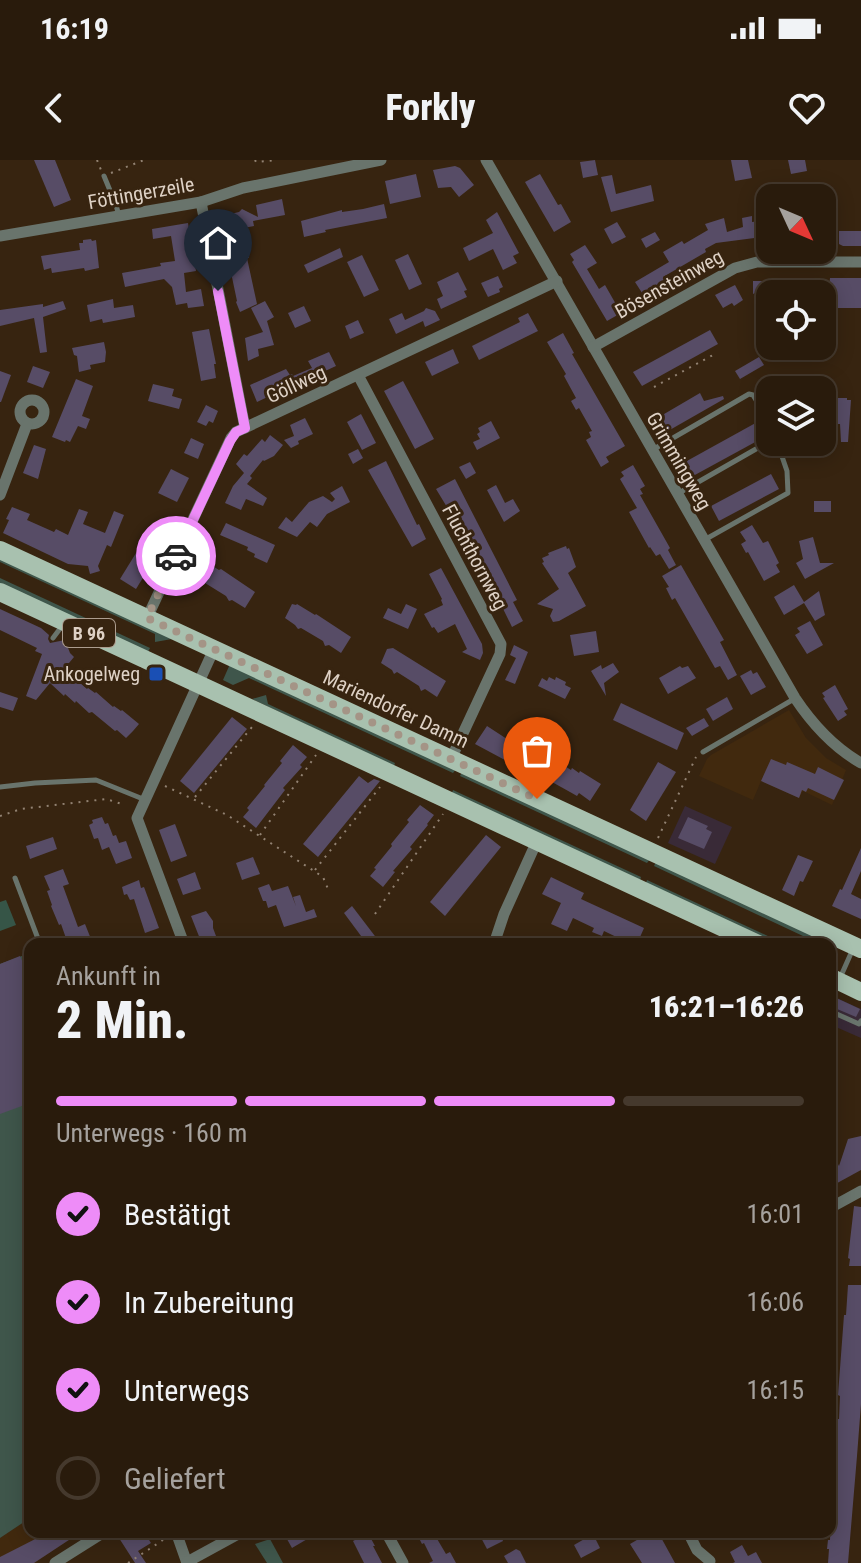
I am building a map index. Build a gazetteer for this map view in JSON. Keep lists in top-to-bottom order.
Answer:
{
  "streets": {
    "main road": ["B 96", "Mariendorfer Damm"],
    "street": [
      "Föttingerzeile",
      "Bösensteinweg",
      "Göllweg",
      "Grimmingweg",
      "Fluchthornweg"
    ]
  },
  "crossings": [
    ["Bösensteinweg", "Grimmingweg"],
    ["Göllweg", "Grimmingweg"],
    ["Göllweg", "Fluchthornweg"],
    ["Göllweg", "Mariendorfer Damm"],
    ["Fluchthornweg", "Mariendorfer Damm"]
  ],
  "places": {
    "transit": ["Ankogelweg"]
  },
  "north": "bottom right",
  "page": {
    "status": "16:19",
    "header": "Forkly",
    "heading": ["2 Min.", "Ankunft in", "16:21–16:26"],
    "bar": "Unterwegs · 160 m",
    "list": [
      ["Bestätigt", "16:01"],
      ["In Zubereitung", "16:06"],
      ["Unterwegs", "16:15"],
      "Geliefert"
    ]
  }
}
